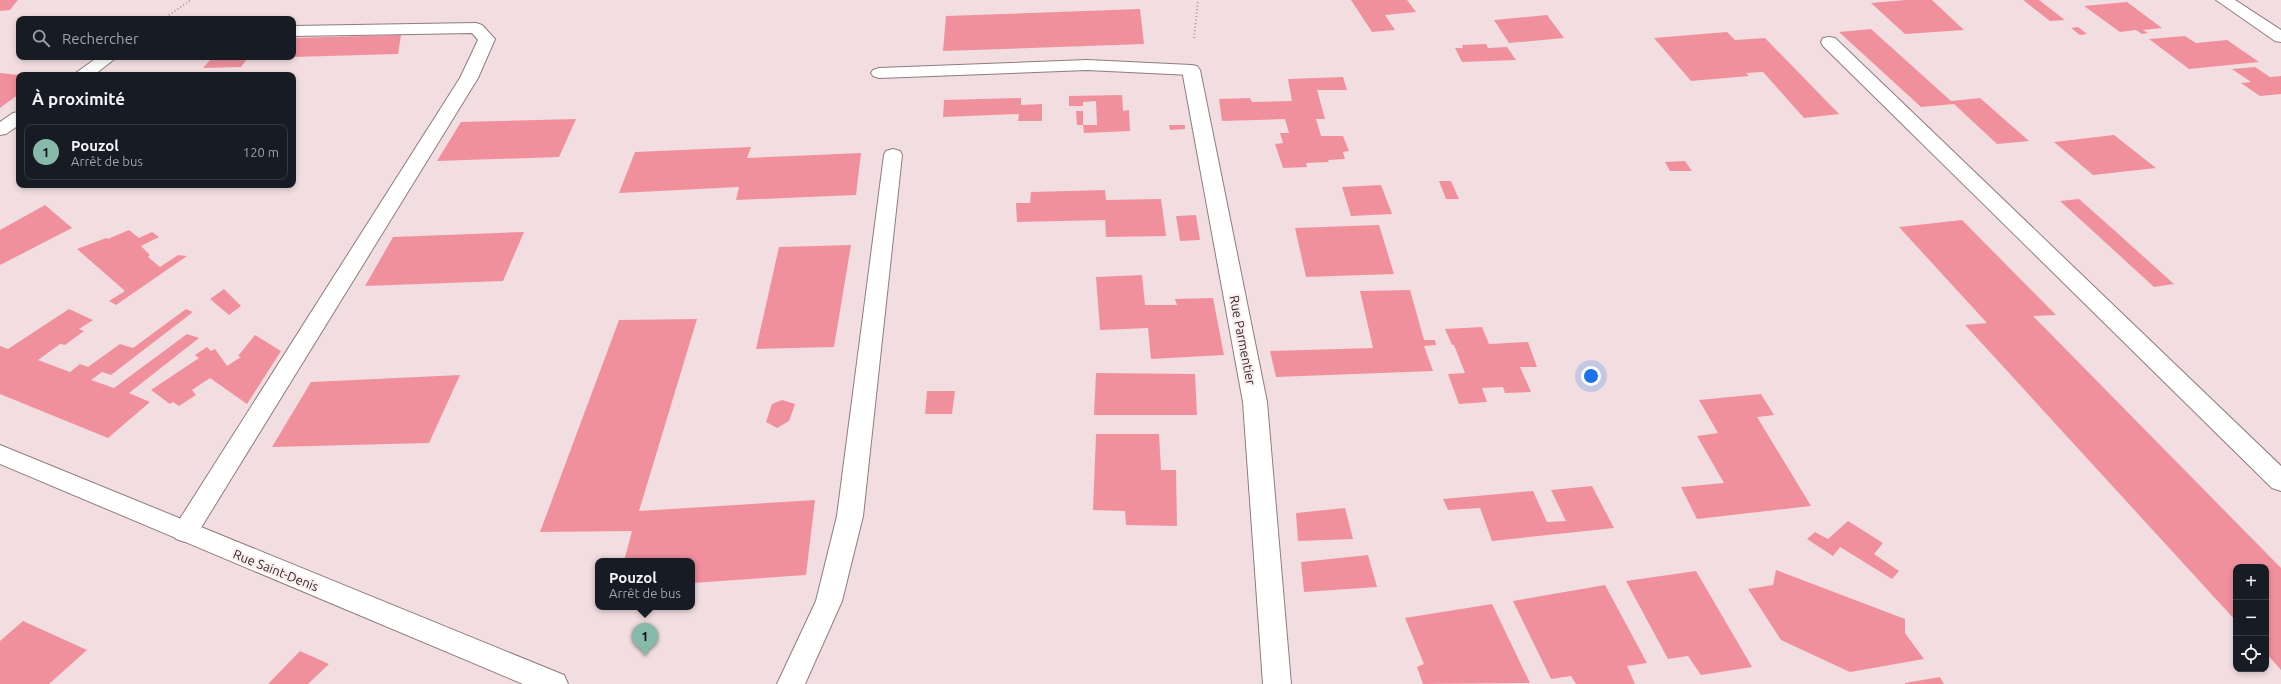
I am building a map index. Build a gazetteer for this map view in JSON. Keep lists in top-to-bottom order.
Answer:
{
  "streets": {
    "street": ["Rue Parmentier", "Rue Saint-Denis"]
  },
  "page": {
    "search": "Rechercher",
    "heading": "À proximité",
    "list": [
      {
        "mark": "1",
        "name": "Pouzol",
        "note": "Arrêt de bus",
        "value": "120 m"
      }
    ],
    "popup": ["Pouzol", "Arrêt de bus"],
    "map_buttons": ["+", "−"],
    "pins": "1"
  }
}
